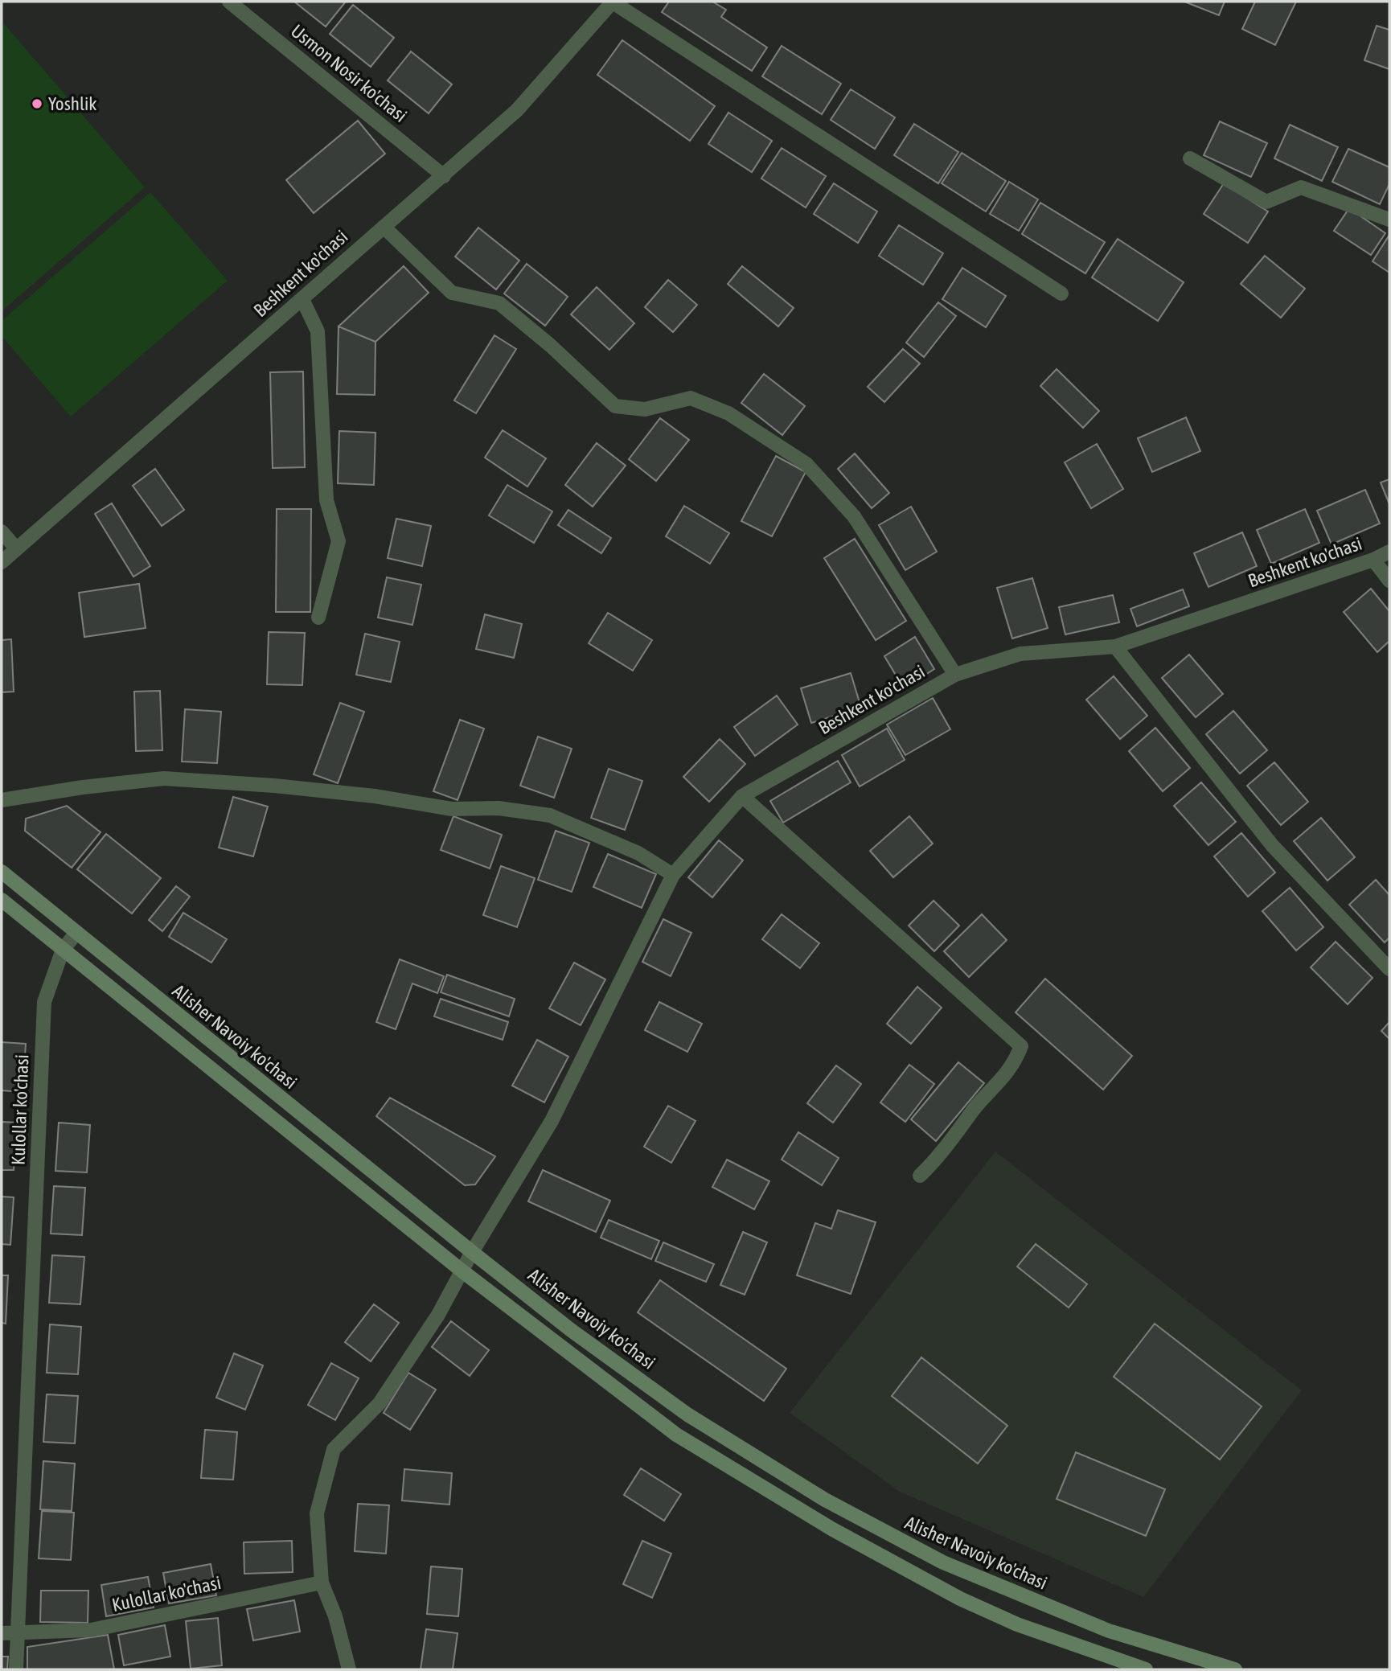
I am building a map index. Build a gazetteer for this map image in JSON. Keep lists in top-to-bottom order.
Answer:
{
  "streets": {
    "main road": ["Alisher Navoiy ko'chasi"],
    "street": ["Usmon Nosir ko'chasi", "Beshkent ko'chasi", "Kulollar ko'chasi"]
  },
  "crossings": [
    ["Usmon Nosir ko'chasi", "Beshkent ko'chasi"],
    ["Beshkent ko'chasi", "Alisher Navoiy ko'chasi"],
    ["Alisher Navoiy ko'chasi", "Kulollar ko'chasi"]
  ],
  "places": ["Yoshlik"]
}
